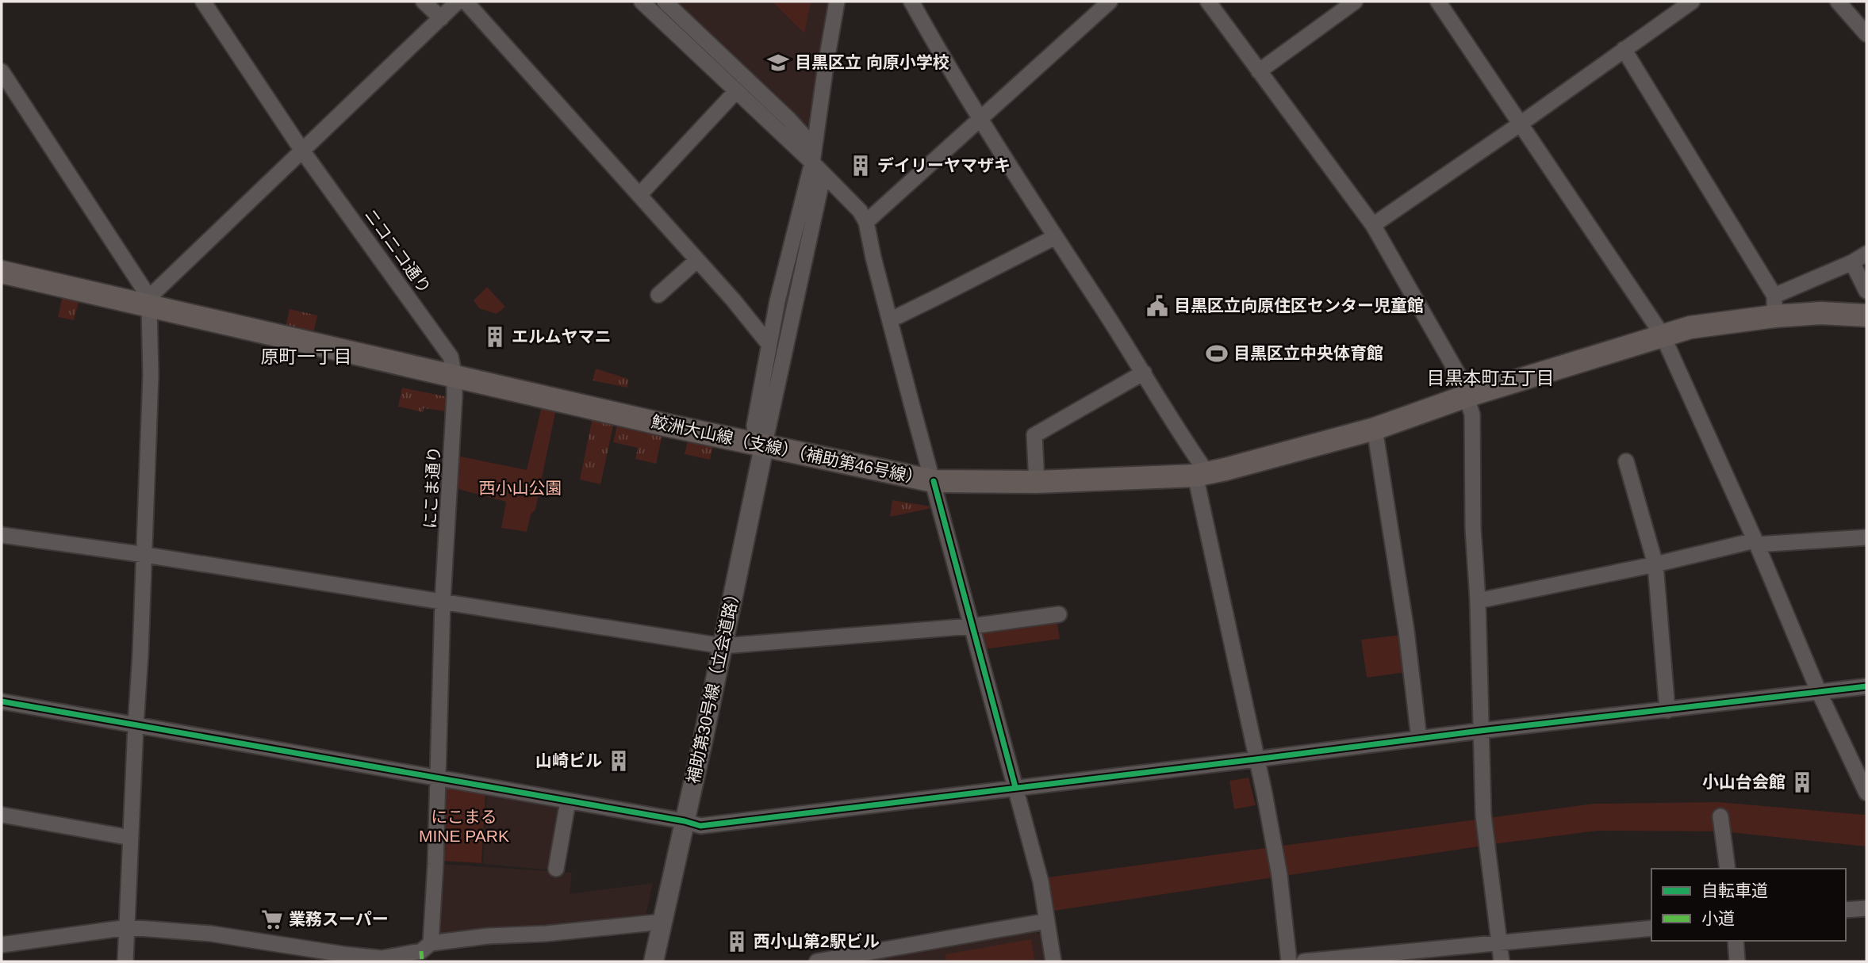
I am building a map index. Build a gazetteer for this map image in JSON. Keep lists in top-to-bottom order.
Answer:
{
  "streets": {
    "main road": ["鮫洲大山線（支線）（補助第46号線）"],
    "street": ["ニコニコ通り", "にこま通り", "補助第30号線（立会道路）"]
  },
  "crossings": [
    ["ニコニコ通り", "鮫洲大山線（支線）（補助第46号線）"],
    ["ニコニコ通り", "にこま通り"],
    ["鮫洲大山線（支線）（補助第46号線）", "にこま通り"],
    ["鮫洲大山線（支線）（補助第46号線）", "補助第30号線（立会道路）"]
  ],
  "districts": ["原町一丁目", "目黒本町五丁目"],
  "parks": ["西小山公園", "にこまる MINE PARK"],
  "places": {
    "school or university": ["目黒区立 向原小学校"],
    "building": [
      "デイリーヤマザキ",
      "エルムヤマニ",
      "山崎ビル",
      "小山台会館",
      "西小山第2駅ビル"
    ],
    "public building": ["目黒区立向原住区センター児童館"],
    "sports": ["目黒区立中央体育館"],
    "supermarket": ["業務スーパー"]
  },
  "legend": ["自転車道", "小道"]
}
